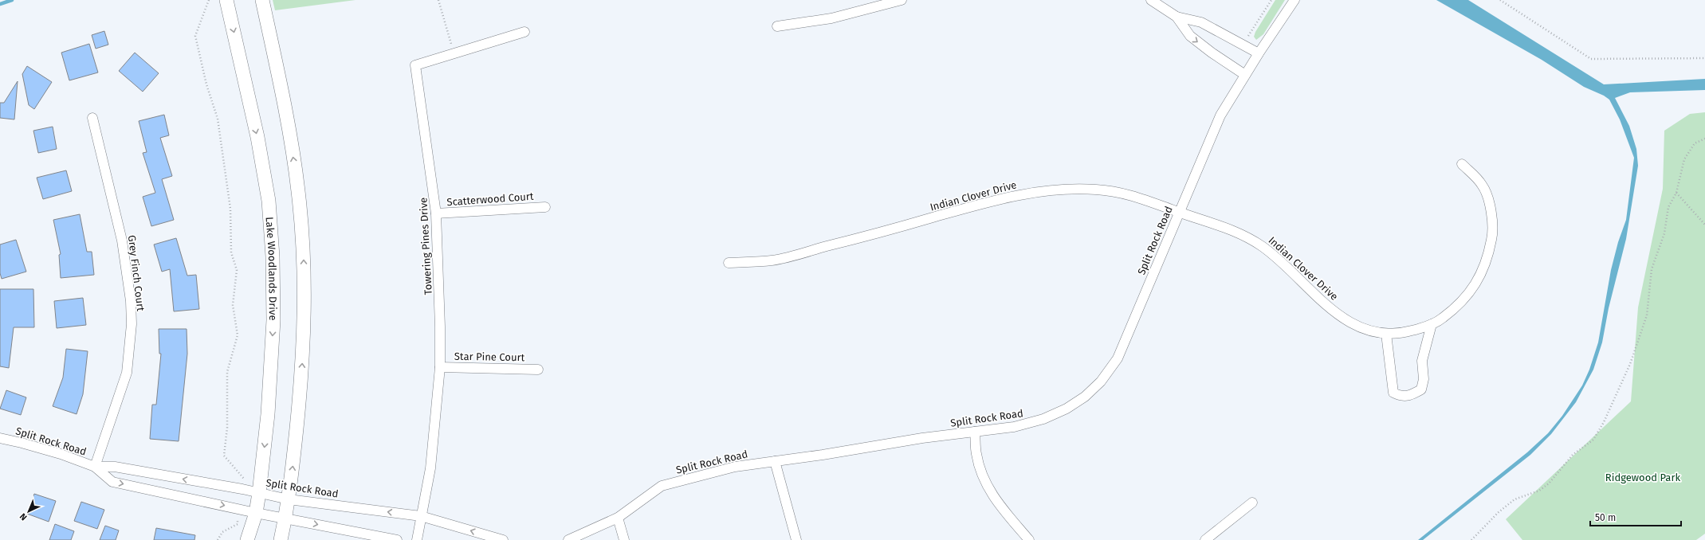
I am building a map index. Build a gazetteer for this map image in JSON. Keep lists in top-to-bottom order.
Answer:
{
  "streets": {
    "main road": ["Lake Woodlands Drive"],
    "street": [
      "Indian Clover Drive",
      "Scatterwood Court",
      "Split Rock Road",
      "Towering Pines Drive",
      "Grey Finch Court",
      "Star Pine Court"
    ]
  },
  "crossings": [
    ["Indian Clover Drive", "Split Rock Road"],
    ["Scatterwood Court", "Towering Pines Drive"],
    ["Split Rock Road", "Towering Pines Drive"],
    ["Split Rock Road", "Lake Woodlands Drive"],
    ["Split Rock Road", "Grey Finch Court"],
    ["Towering Pines Drive", "Star Pine Court"]
  ],
  "parks": ["Ridgewood Park"],
  "scale_bar": "50 m",
  "north": "bottom left"
}
